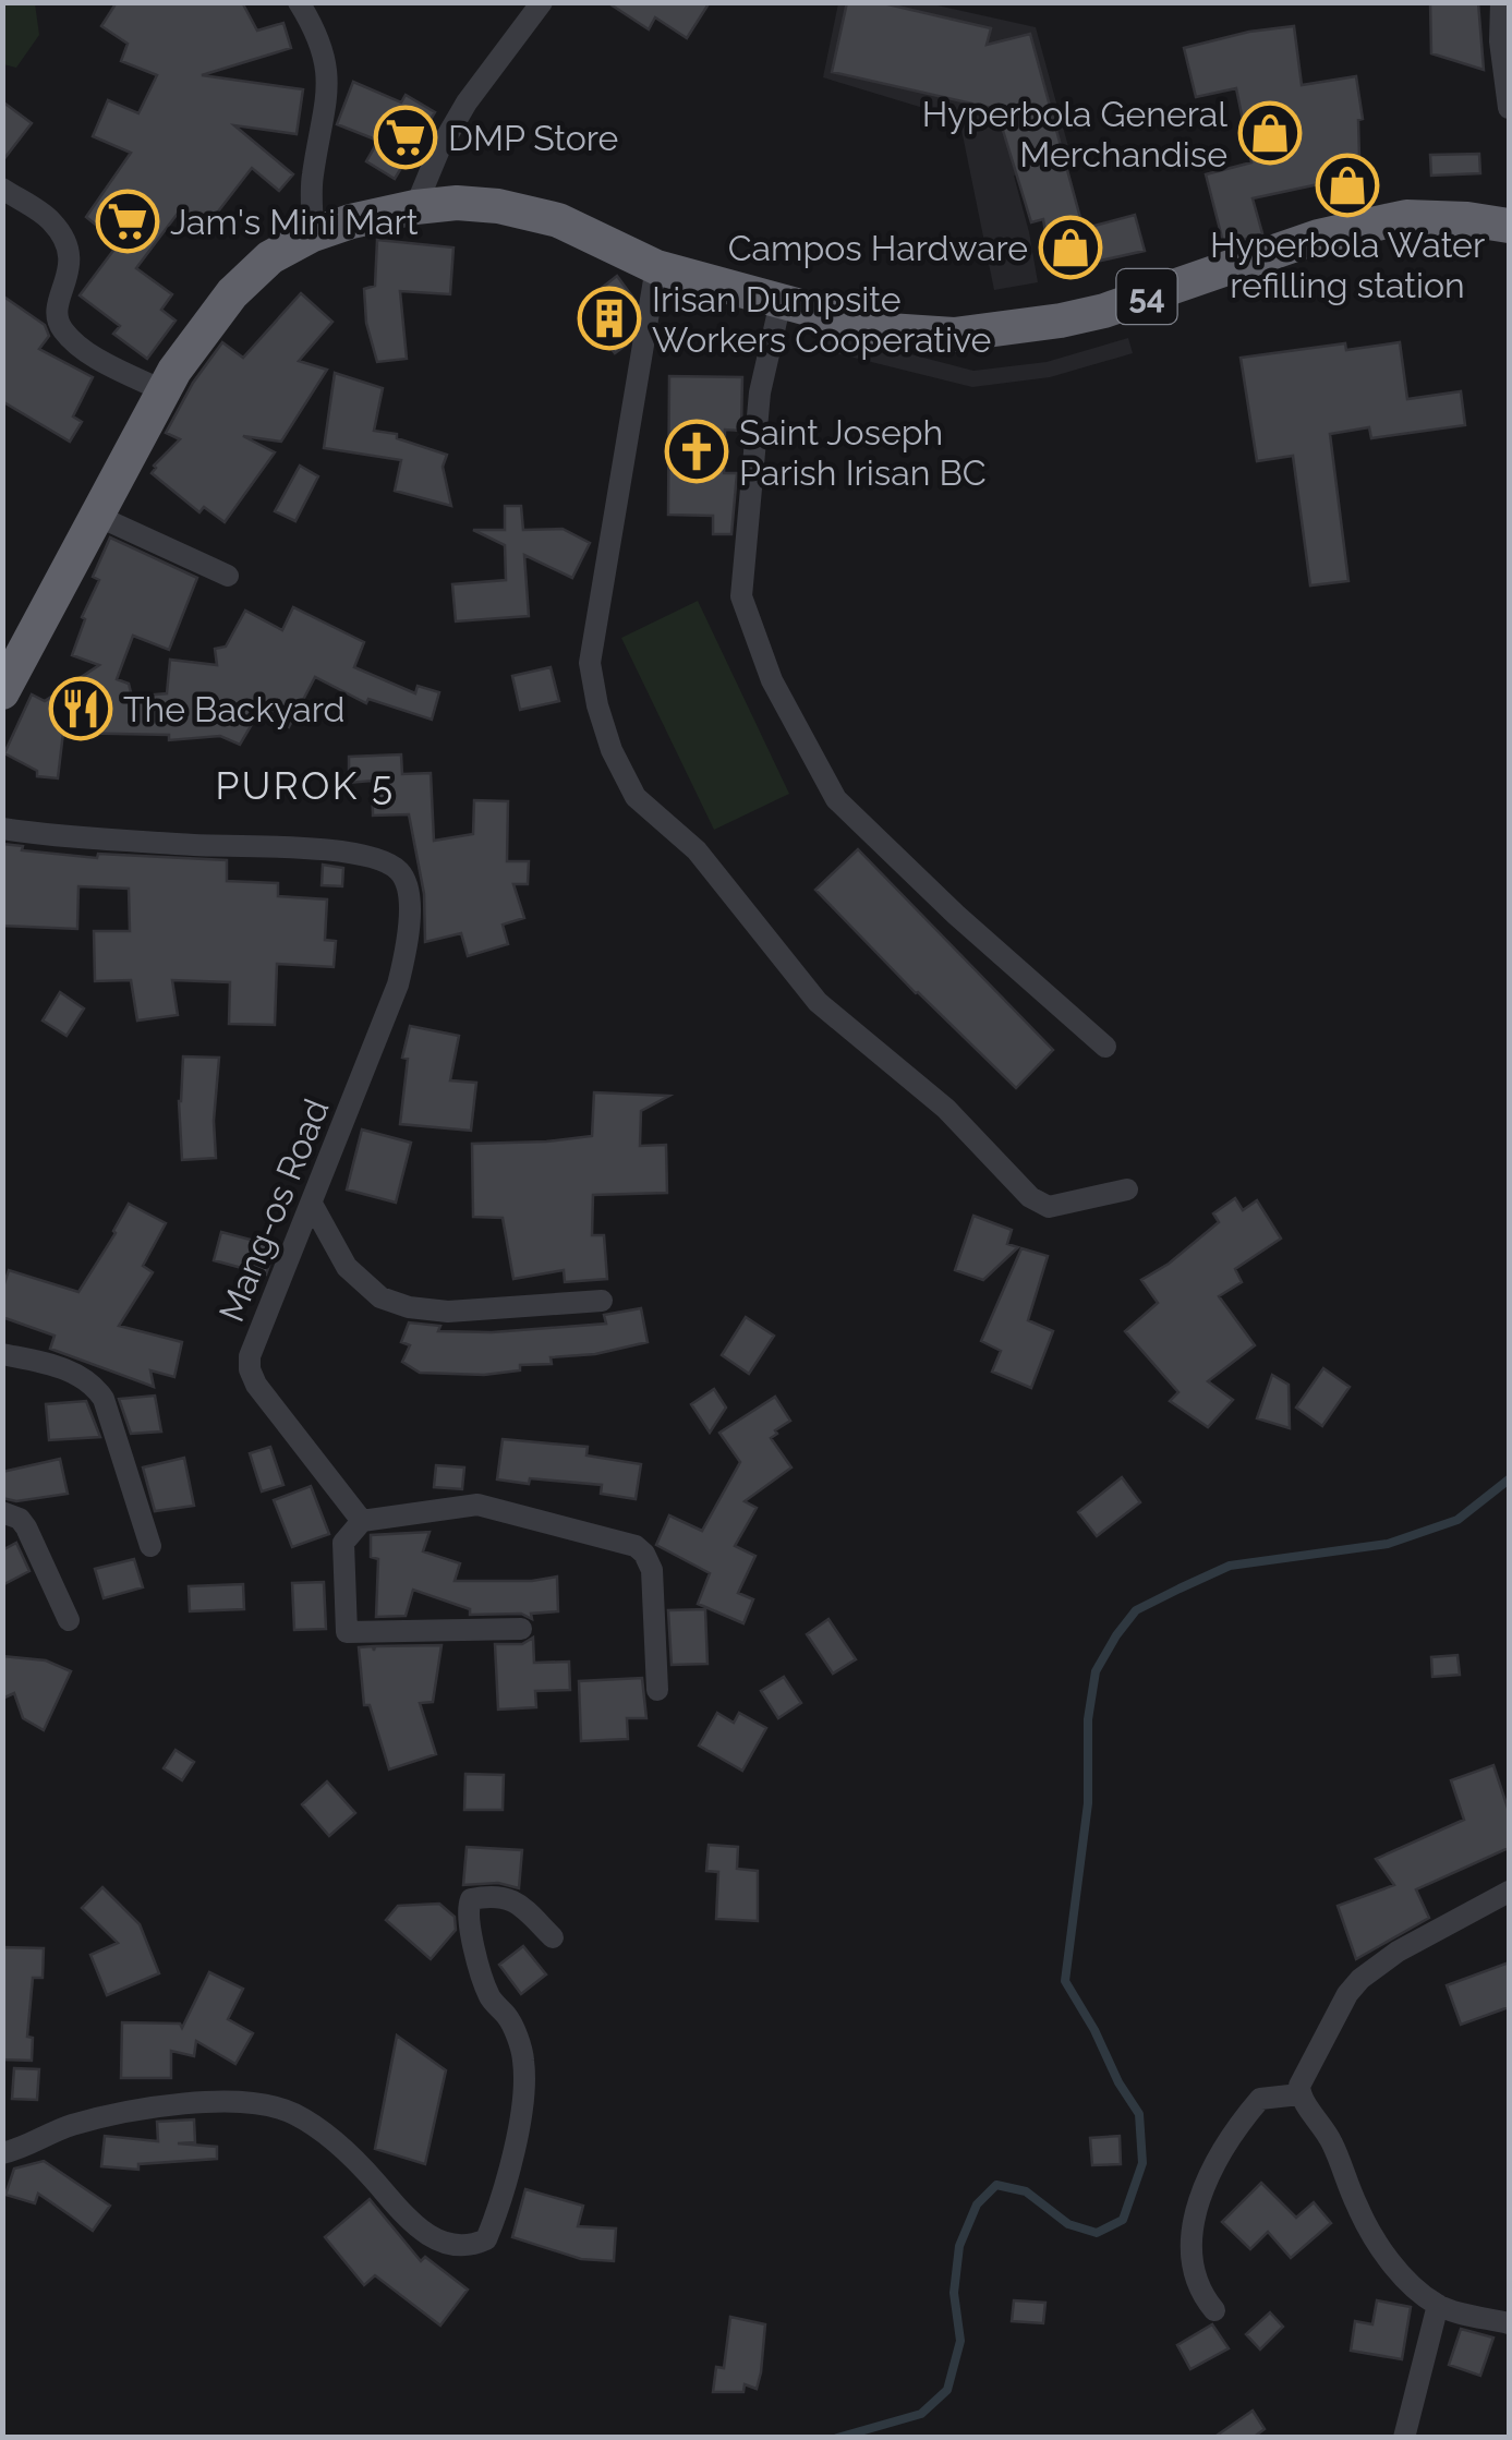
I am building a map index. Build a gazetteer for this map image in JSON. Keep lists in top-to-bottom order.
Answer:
{
  "streets": {
    "highway": ["54"],
    "street": ["Mang-os Road"]
  },
  "districts": ["PUROK 5"],
  "places": {
    "shop": ["Hyperbola General Merchandise", "Hyperbola Water refilling station", "Campos Hardware"],
    "supermarket": ["DMP Store", "Jam's Mini Mart"],
    "building": ["Irisan Dumpsite Workers Cooperative"],
    "church": ["Saint Joseph Parish Irisan BC"],
    "restaurant": ["The Backyard"]
  }
}
